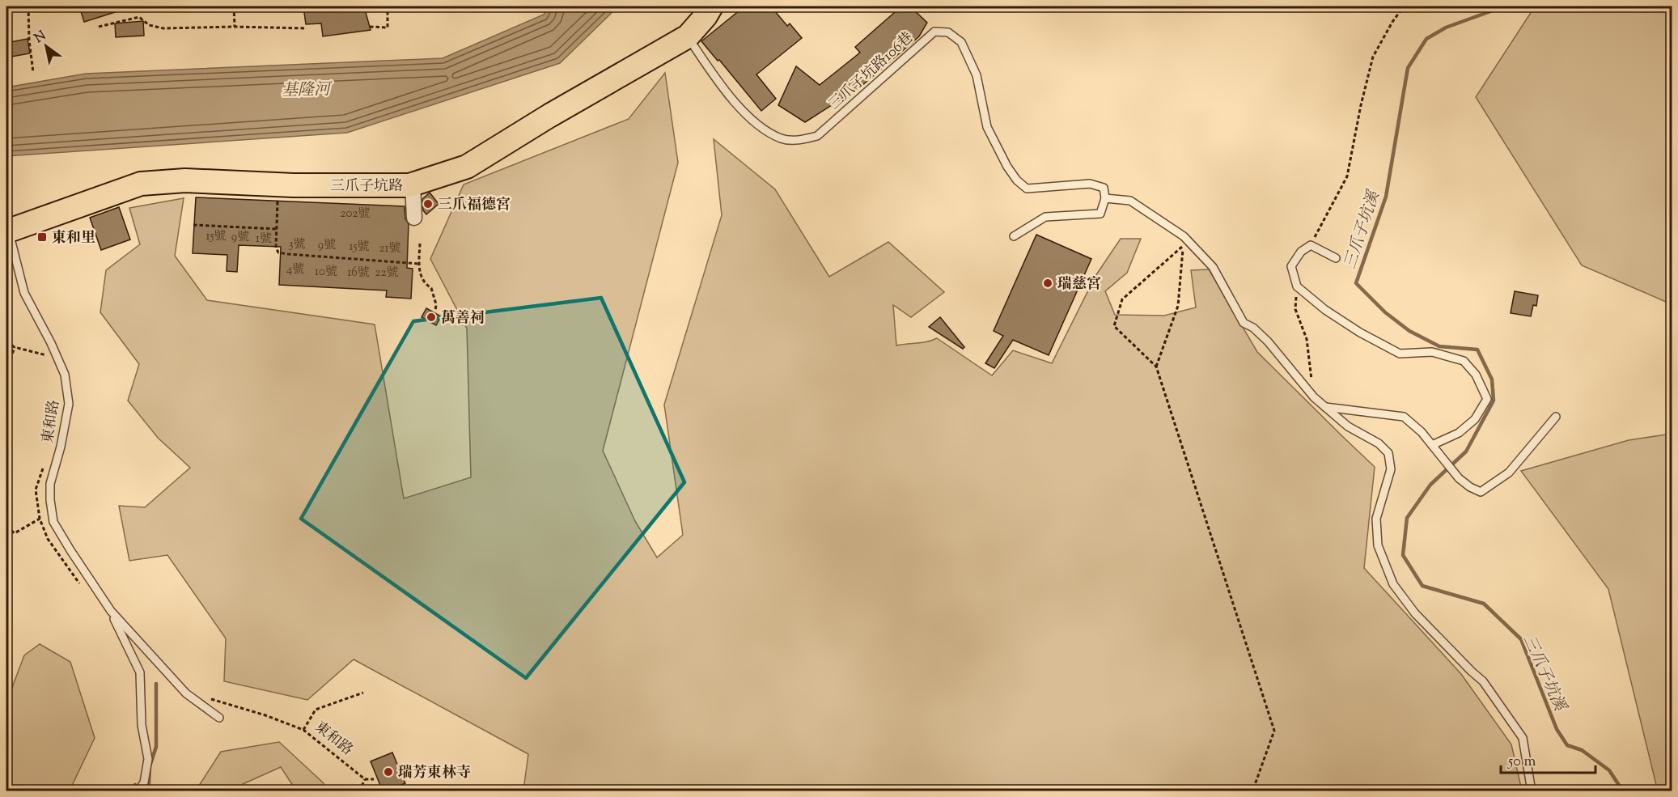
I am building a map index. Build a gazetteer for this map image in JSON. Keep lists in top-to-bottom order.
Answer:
{
  "streets": {
    "main road": ["三爪子坑路"],
    "lane": ["三爪子坑路106巷", "東和路"]
  },
  "crossings": [
    ["三爪子坑路106巷", "三爪子坑路"],
    ["三爪子坑路", "東和路"]
  ],
  "water": ["基隆河", "三爪子坑溪"],
  "places": {
    "other": [
      "三爪福德宮",
      "瑞慈宮",
      "萬善祠",
      "瑞芳東林寺"
    ],
    "transit": ["東和里"]
  },
  "house_numbers": [
    "202號",
    "15號",
    "9號",
    "1號",
    "3號",
    "9號",
    "15號",
    "21號",
    "4號",
    "10號",
    "16號",
    "22號"
  ],
  "scale_bar": "50 m",
  "north": "top left"
}
